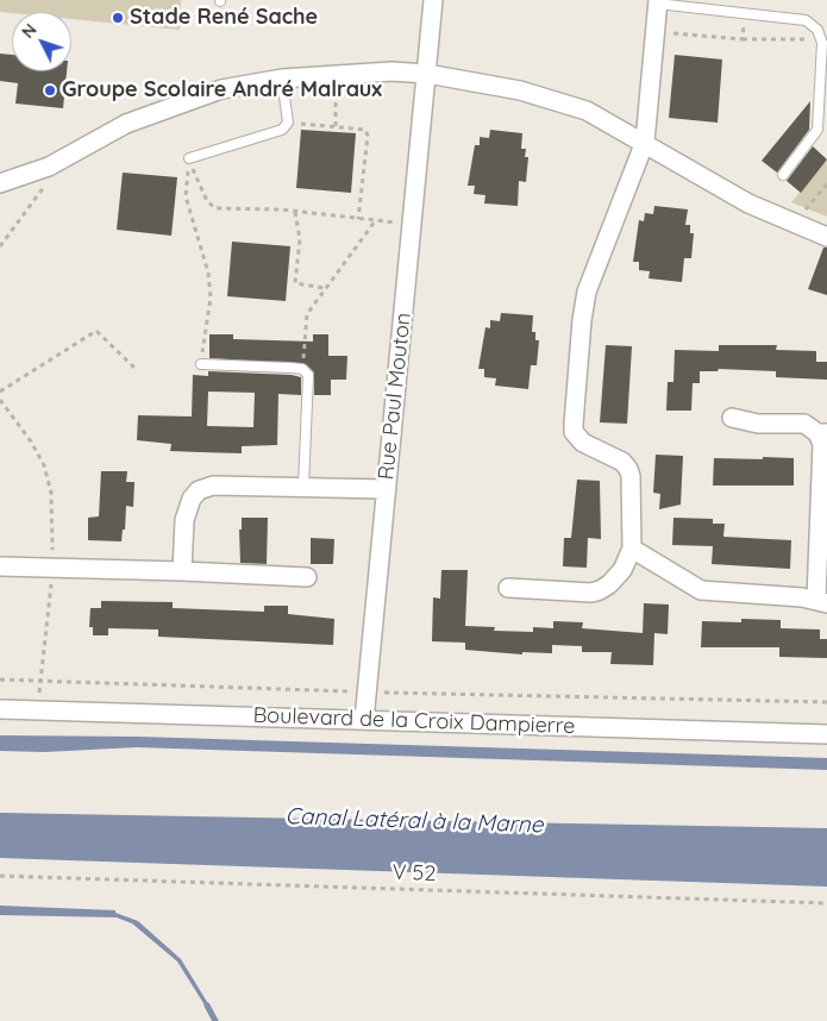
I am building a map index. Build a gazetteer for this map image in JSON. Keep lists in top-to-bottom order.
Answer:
{
  "streets": {
    "street": ["Rue Paul Mouton", "Boulevard de la Croix Dampierre"],
    "path": ["V 52"]
  },
  "crossings": [
    ["Rue Paul Mouton", "Boulevard de la Croix Dampierre"]
  ],
  "water": ["Canal Latéral à la Marne"],
  "places": ["Stade René Sache", "Groupe Scolaire André Malraux"],
  "north": "top left"
}
